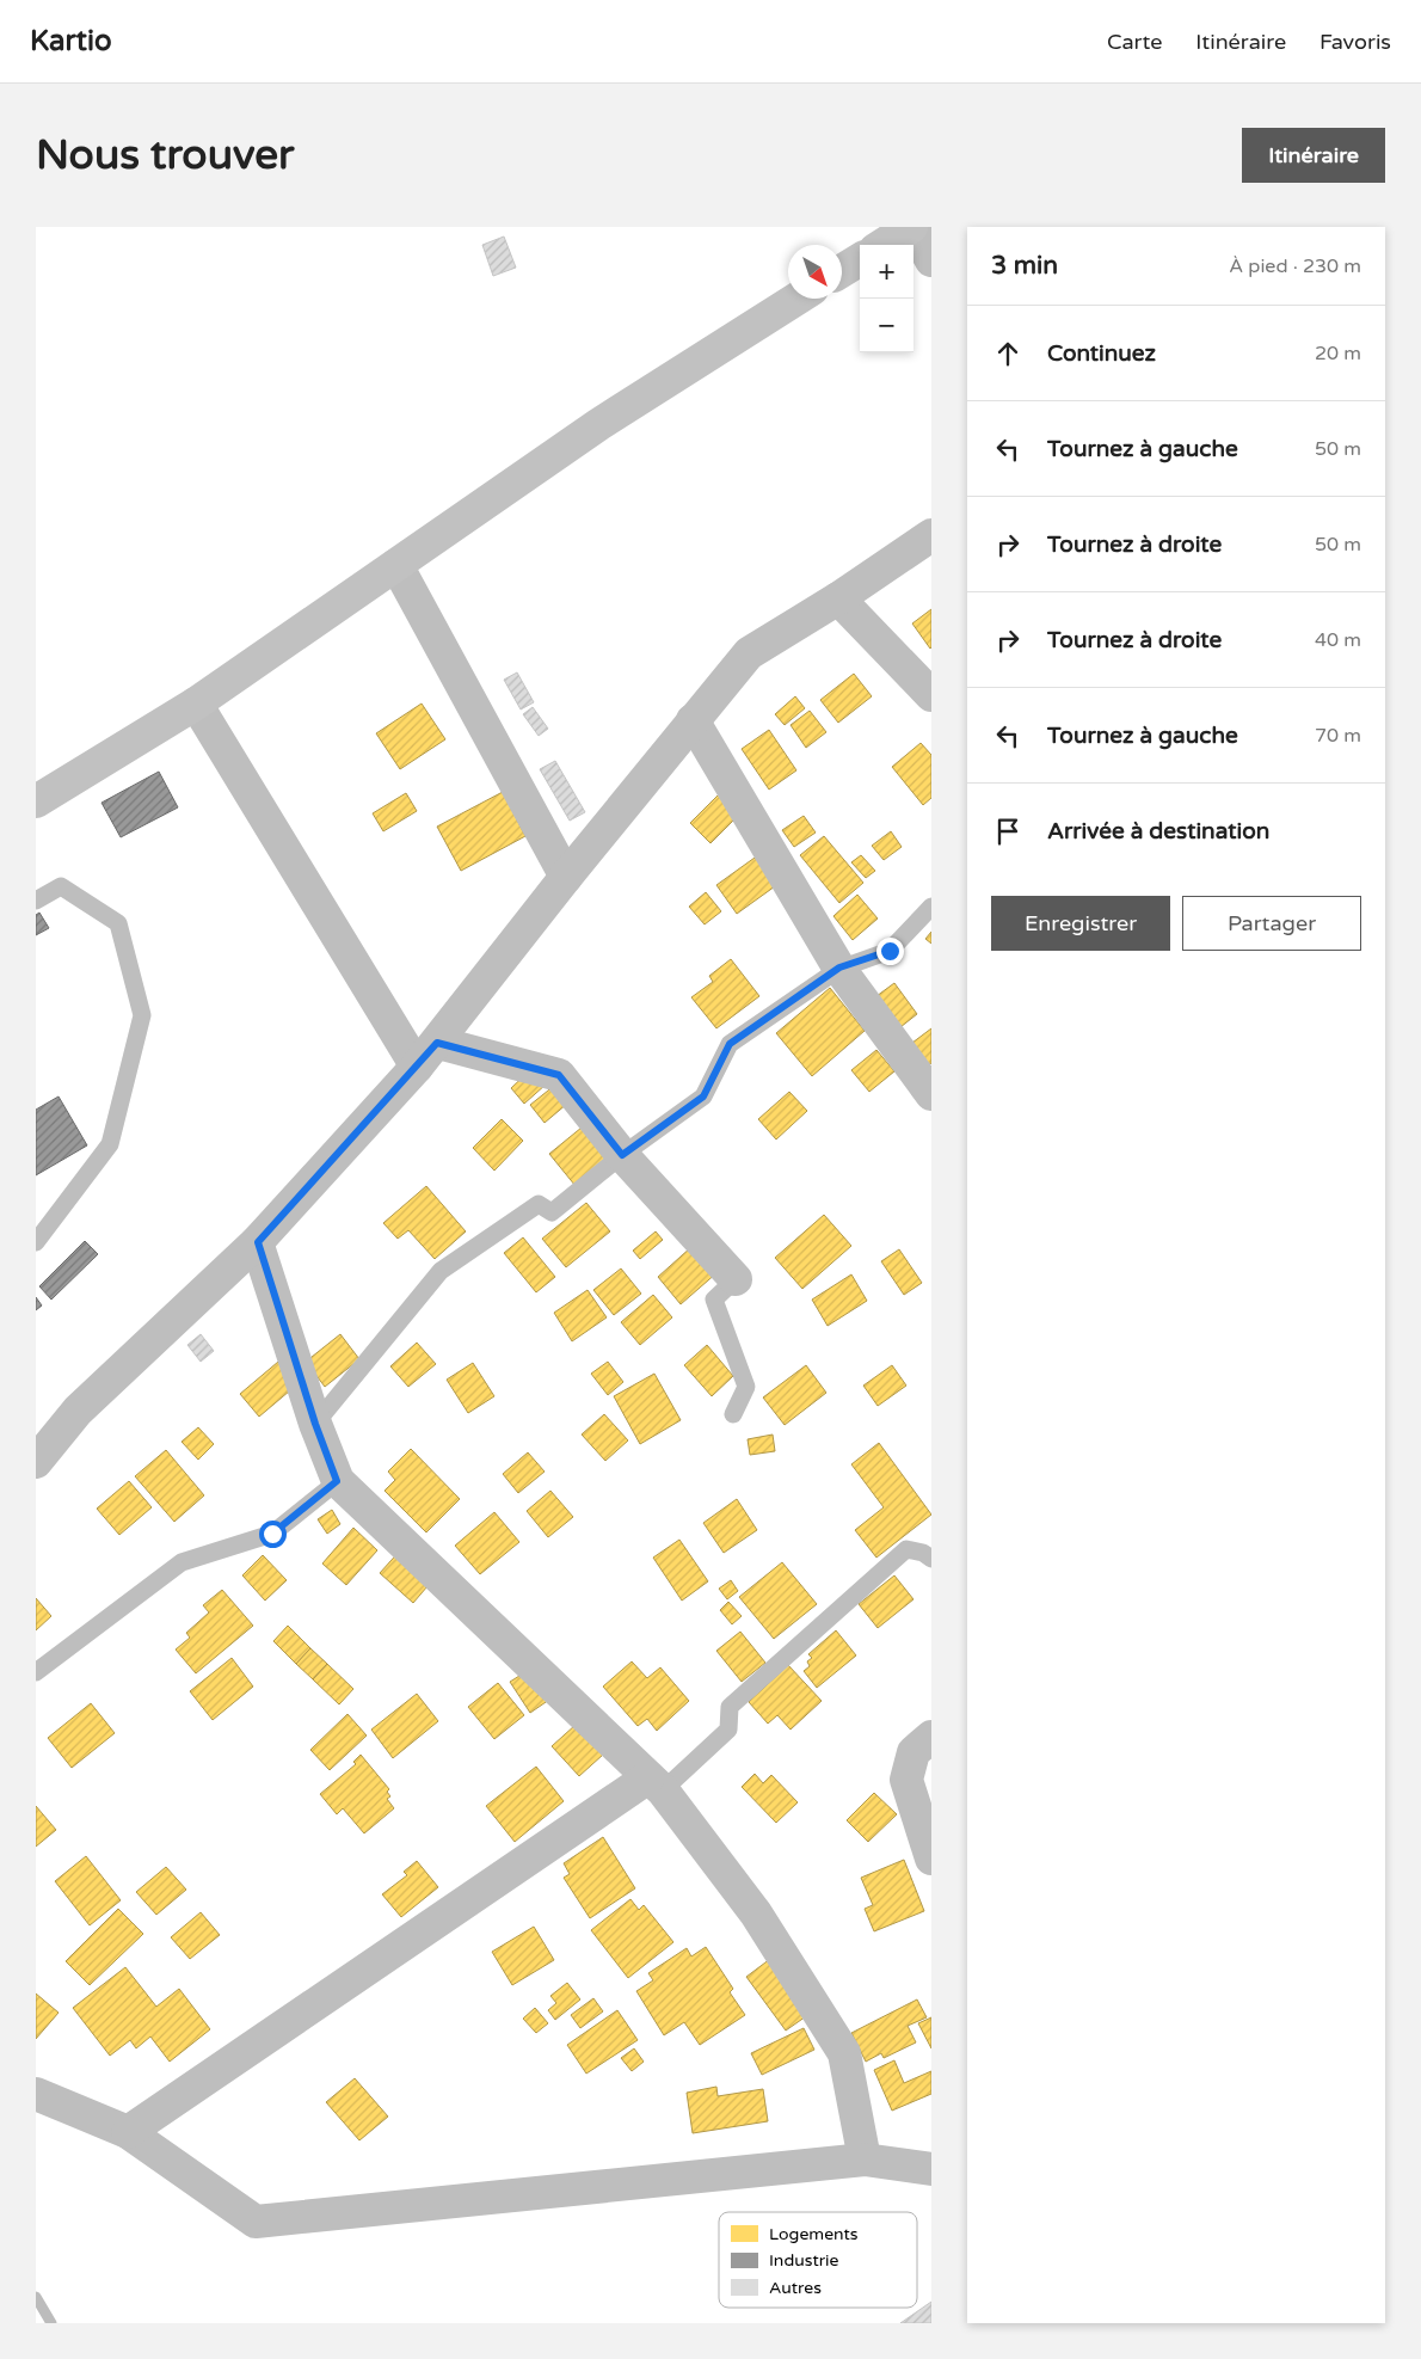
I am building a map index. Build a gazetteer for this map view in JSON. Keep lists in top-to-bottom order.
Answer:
{
  "legend": ["Logements", "Industrie", "Autres"],
  "north": "bottom right",
  "page": {
    "header": "Kartio",
    "nav": ["Carte", "Itinéraire", "Favoris"],
    "buttons": [
      "Itinéraire",
      ["Enregistrer", "Partager"]
    ],
    "title": "Nous trouver",
    "heading": ["3 min", "À pied · 230 m"],
    "map_buttons": ["+", "−"],
    "list": [
      ["Continuez", "20 m"],
      ["Tournez à gauche", "50 m"],
      ["Tournez à droite", "50 m"],
      ["Tournez à droite", "40 m"],
      ["Tournez à gauche", "70 m"],
      "Arrivée à destination"
    ]
  }
}
